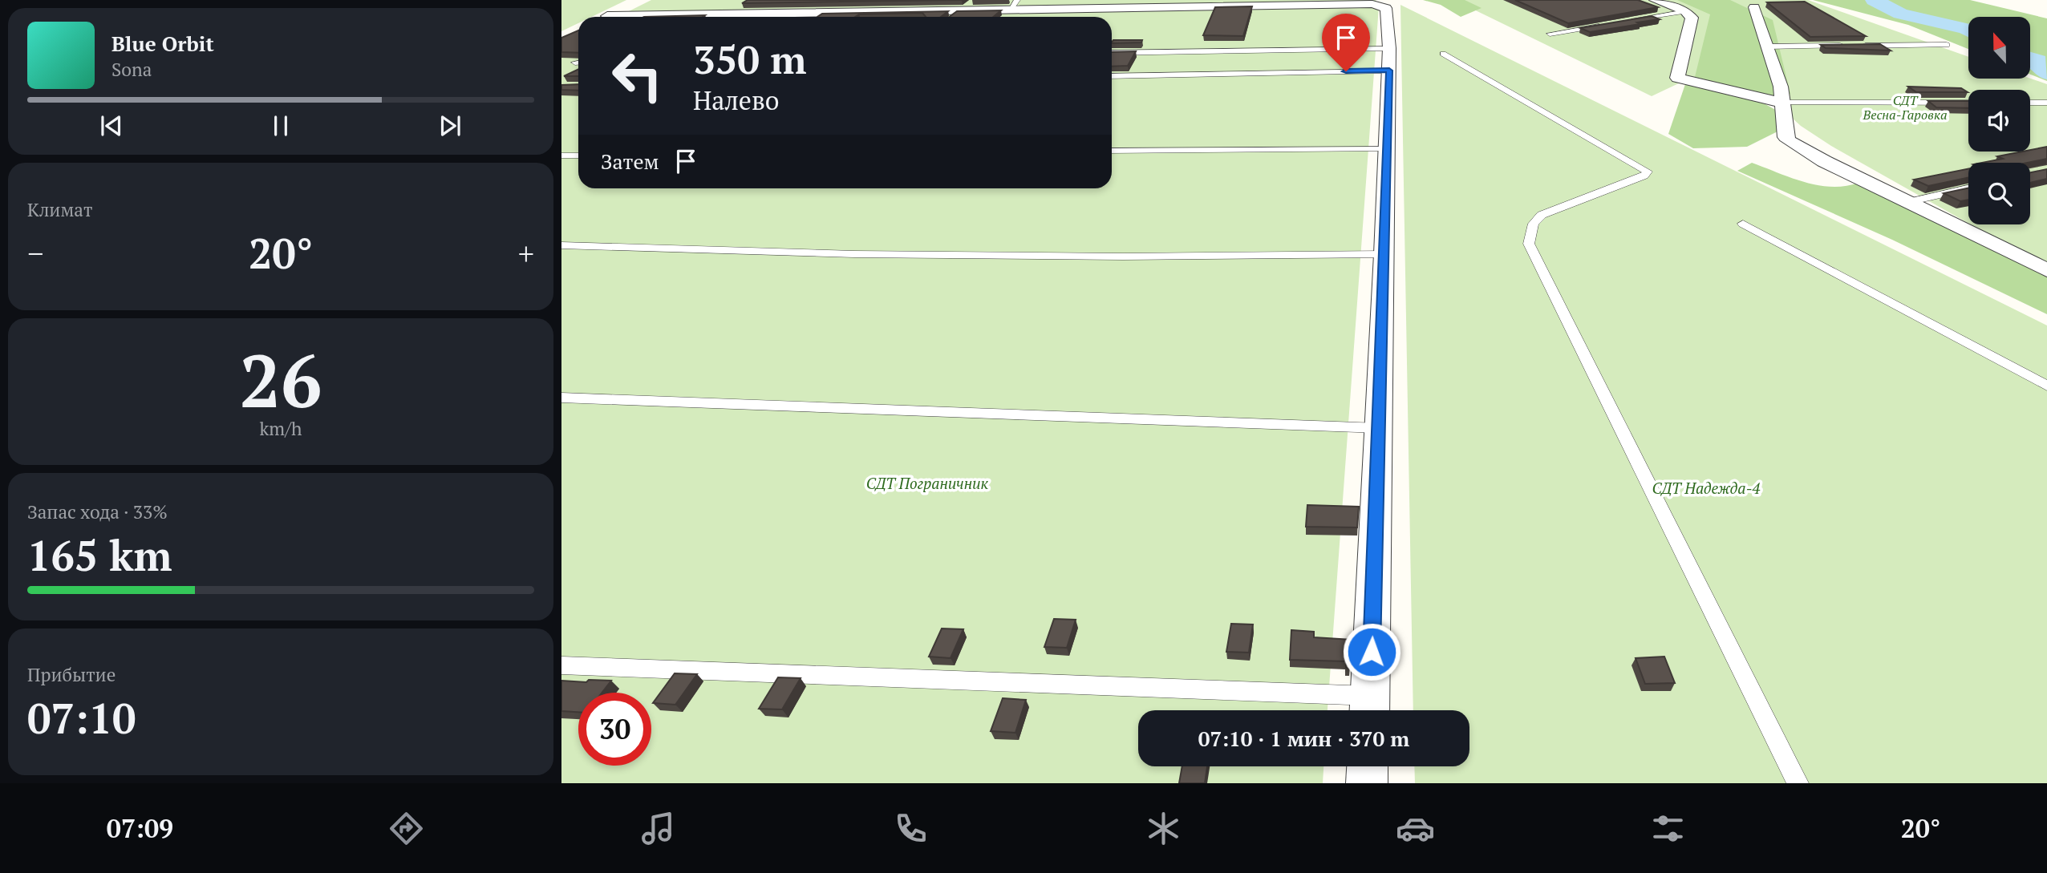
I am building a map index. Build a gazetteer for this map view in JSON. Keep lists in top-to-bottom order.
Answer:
{
  "parks": ["СДТ Весна-Гаровка", "СДТ Пограничник", "СДТ Надежда-4"],
  "north": "top",
  "page": {
    "turn": ["350 m", "Налево"],
    "song": ["Blue Orbit", "Sona"],
    "then": "Затем",
    "tile": [
      "Климат",
      ["26", "km/h"],
      ["Запас хода · 33%", "165 km"],
      ["Прибытие", "07:10"]
    ],
    "heat": ["−", "20°", "+"],
    "limit": "30",
    "trip": "07:10 · 1 мин · 370 m",
    "tabs": ["07:09", "20°"]
  }
}
